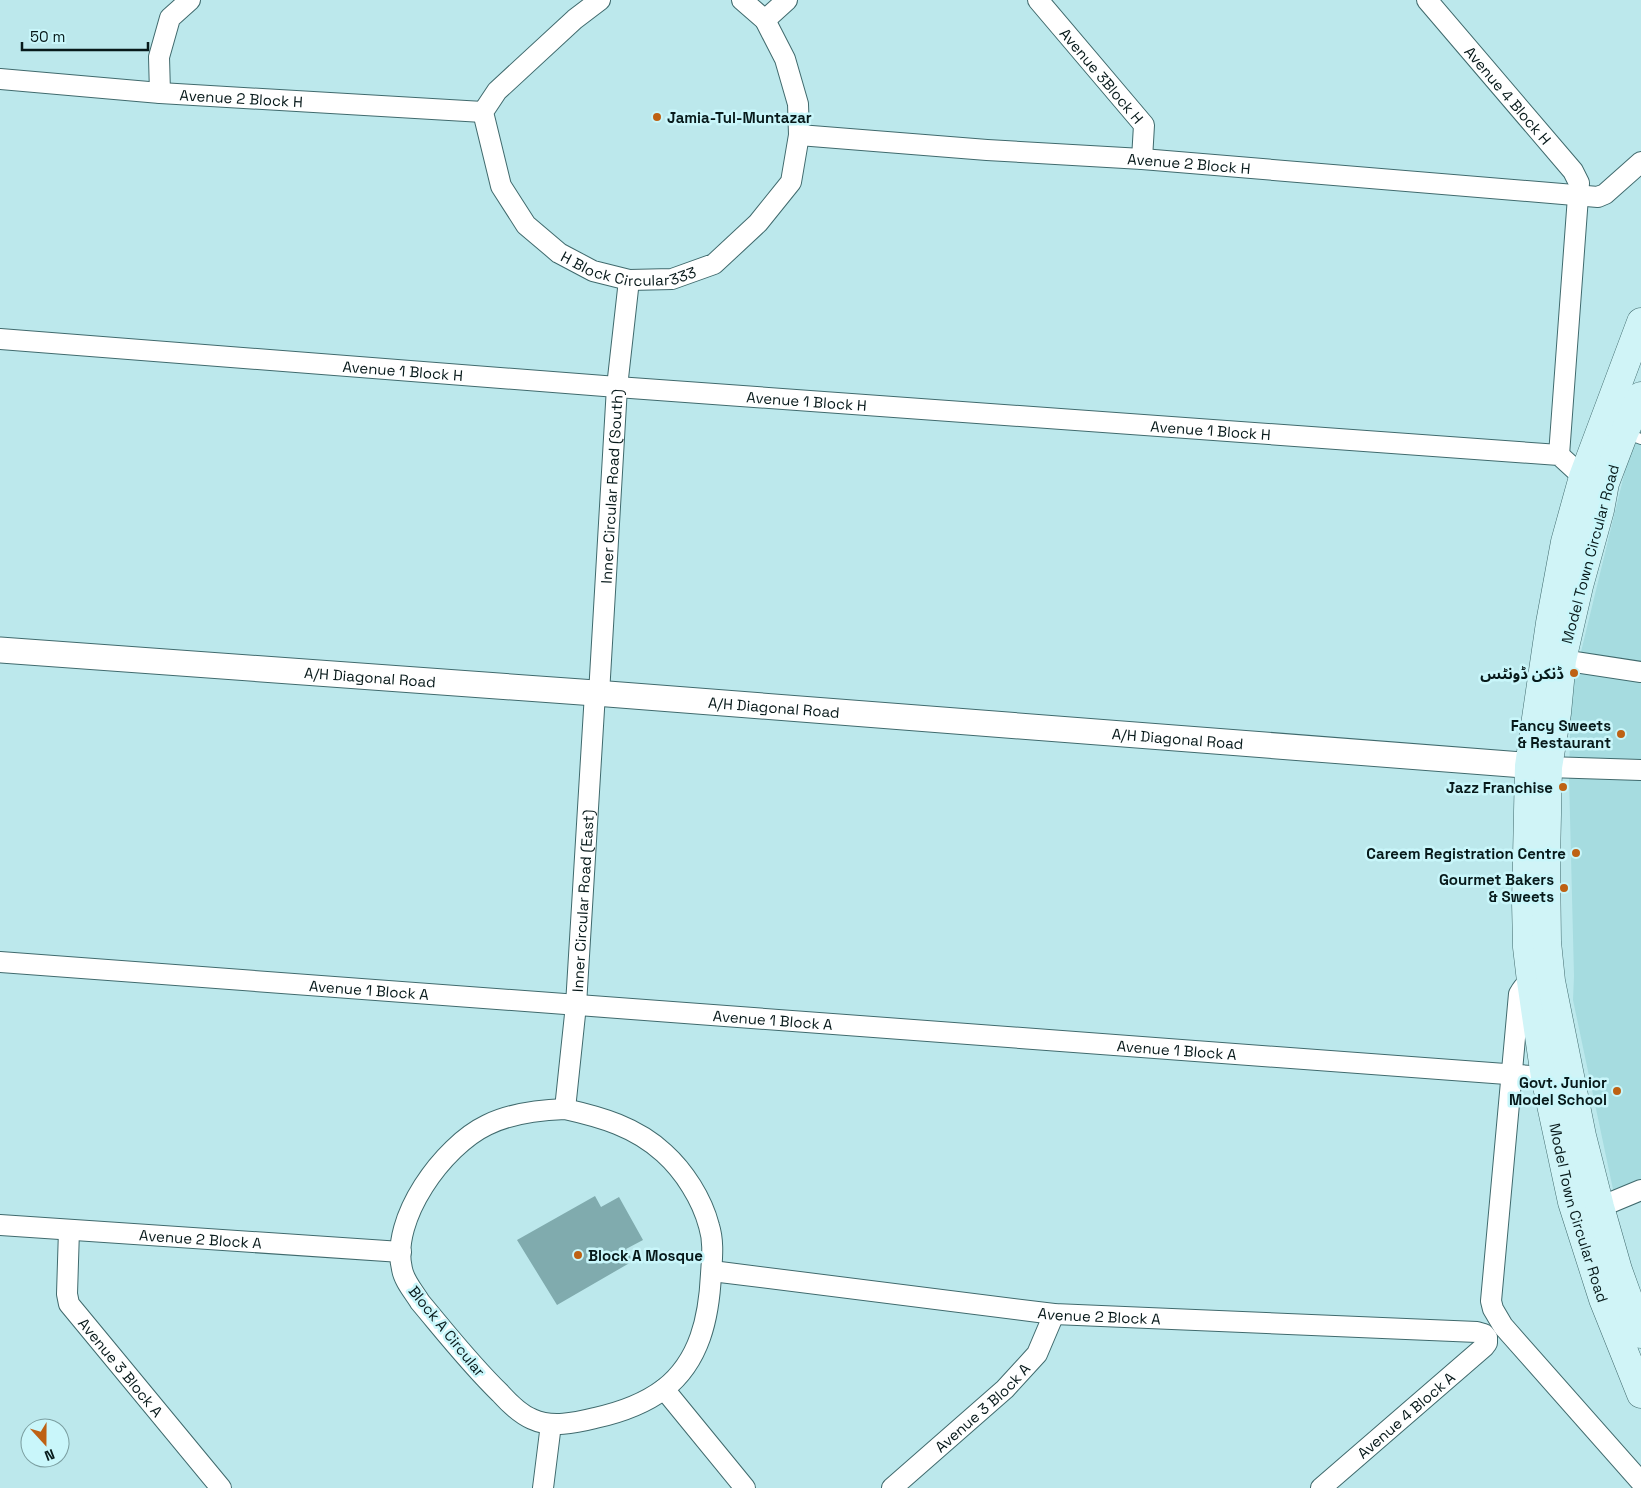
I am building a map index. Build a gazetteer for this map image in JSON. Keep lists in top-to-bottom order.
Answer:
{
  "streets": {
    "main road": ["Model Town Circular Road"],
    "street": [
      "Avenue 3Block H",
      "Avenue 4 Block H",
      "Avenue 2 Block H",
      "H Block Circular333",
      "Avenue 1 Block H",
      "Inner Circular Road (South)",
      "A/H Diagonal Road",
      "Inner Circular Road (East)",
      "Avenue 1 Block A",
      "Avenue 2 Block A",
      "Block A Circular",
      "Avenue 3 Block A",
      "Avenue 4 Block A"
    ]
  },
  "crossings": [
    ["Avenue 3Block H", "Avenue 2 Block H"],
    ["Avenue 4 Block H", "Avenue 2 Block H"],
    ["Avenue 2 Block H", "H Block Circular333"],
    ["H Block Circular333", "Inner Circular Road (South)"],
    ["Avenue 1 Block H", "Inner Circular Road (South)"],
    ["Inner Circular Road (South)", "A/H Diagonal Road"],
    ["Inner Circular Road (South)", "Inner Circular Road (East)"],
    ["Model Town Circular Road", "A/H Diagonal Road"],
    ["Model Town Circular Road", "Avenue 1 Block A"],
    ["A/H Diagonal Road", "Inner Circular Road (East)"],
    ["Inner Circular Road (East)", "Avenue 1 Block A"],
    ["Inner Circular Road (East)", "Block A Circular"],
    ["Avenue 2 Block A", "Block A Circular"],
    ["Avenue 2 Block A", "Avenue 3 Block A"],
    ["Avenue 2 Block A", "Avenue 4 Block A"]
  ],
  "places": [
    "Jamia-Tul-Muntazar",
    "ڈنکن ڈونٹس",
    "Fancy Sweets & Restaurant",
    "Jazz Franchise",
    "Careem Registration Centre",
    "Gourmet Bakers & Sweets",
    "Govt. Junior Model School",
    "Block A Mosque"
  ],
  "scale_bar": "50 m",
  "north": "bottom"
}
